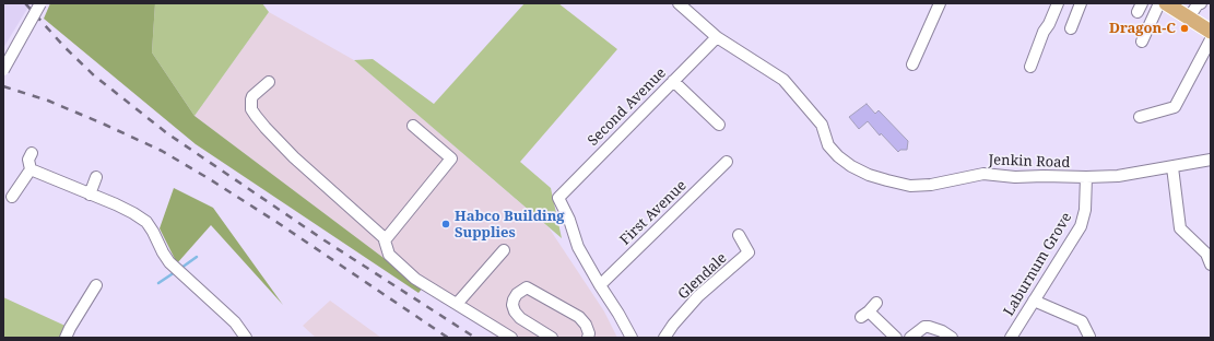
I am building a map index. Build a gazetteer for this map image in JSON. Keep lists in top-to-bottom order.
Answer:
{
  "streets": {
    "street": [
      "Second Avenue",
      "Jenkin Road",
      "First Avenue",
      "Laburnum Grove",
      "Glendale"
    ]
  },
  "crossings": [
    ["Second Avenue", "Jenkin Road"],
    ["Second Avenue", "First Avenue"],
    ["Jenkin Road", "Laburnum Grove"]
  ],
  "places": ["Dragon-C", "Habco Building Supplies"]
}
